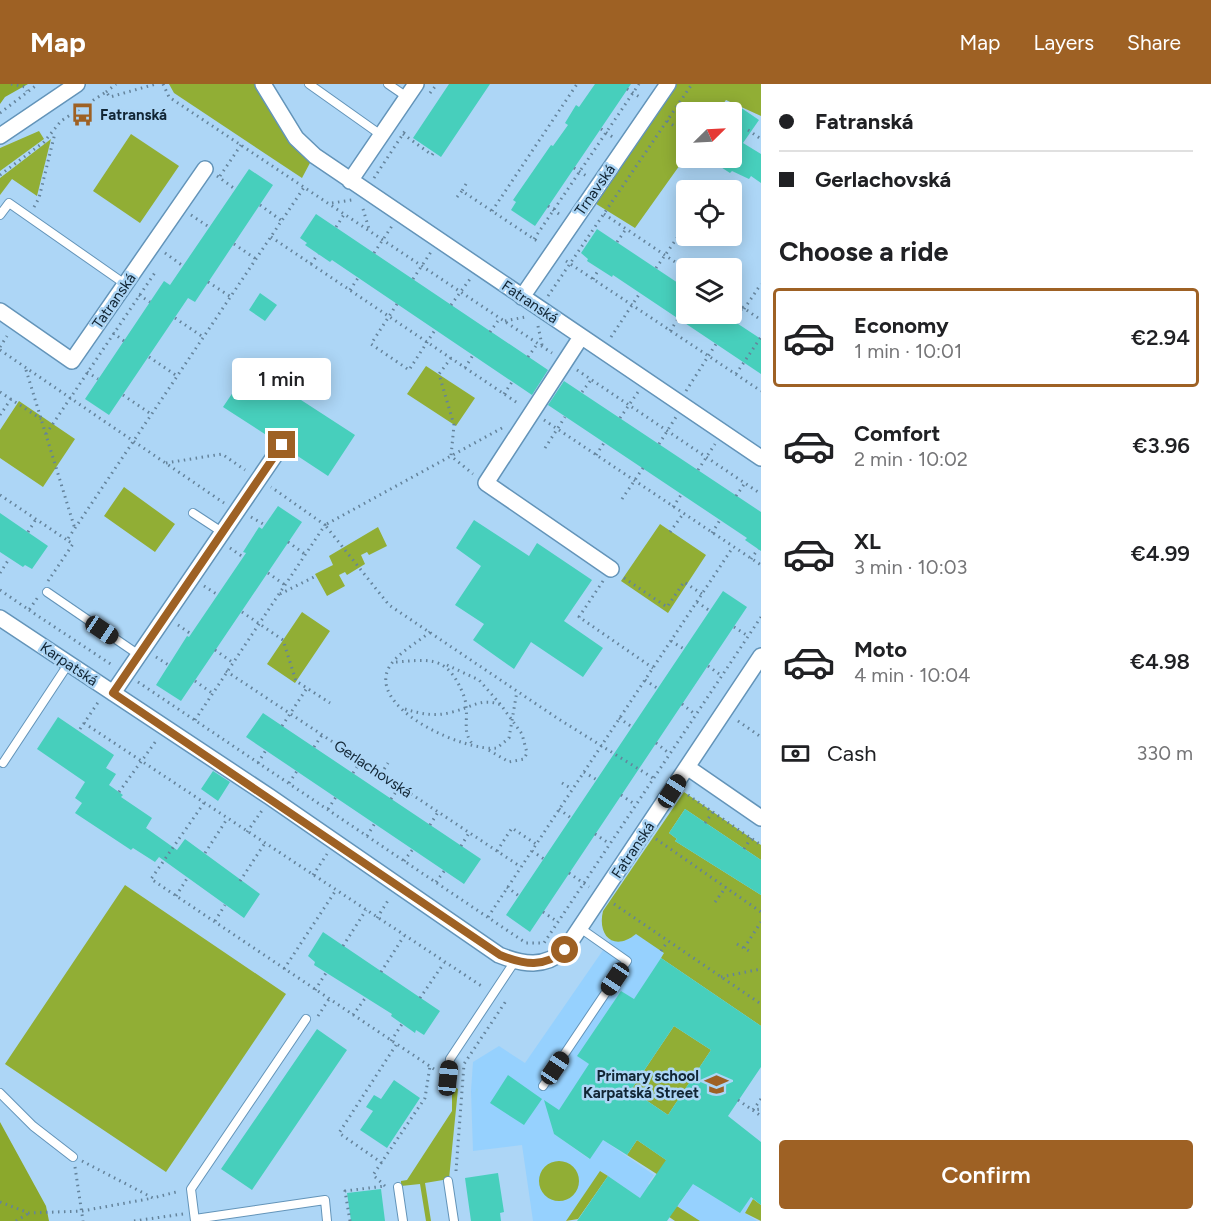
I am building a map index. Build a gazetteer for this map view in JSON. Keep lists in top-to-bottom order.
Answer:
{
  "streets": {
    "street": [
      "Trnavská",
      "Tatranská",
      "Fatranská",
      "Karpatská"
    ],
    "path": ["Gerlachovská"]
  },
  "crossings": [
    ["Trnavská", "Fatranská"],
    ["Fatranská", "Karpatská"]
  ],
  "places": {
    "bus stop": ["Fatranská"],
    "school or university": ["Primary school Karpatská Street"]
  },
  "north": "top right",
  "page": {
    "header": "Map",
    "nav": ["Map", "Layers", "Share"],
    "banner": ["Fatranská", "Gerlachovská"],
    "heading": "Choose a ride",
    "list": [
      {
        "name": "Economy",
        "note": "1 min · 10:01",
        "value": "€2.94"
      },
      {
        "name": "Comfort",
        "note": "2 min · 10:02",
        "value": "€3.96"
      },
      {
        "name": "XL",
        "note": "3 min · 10:03",
        "value": "€4.99"
      },
      {
        "name": "Moto",
        "note": "4 min · 10:04",
        "value": "€4.98"
      }
    ],
    "bubble": "1 min",
    "pay": ["Cash", "330 m"],
    "buttons": "Confirm"
  }
}
